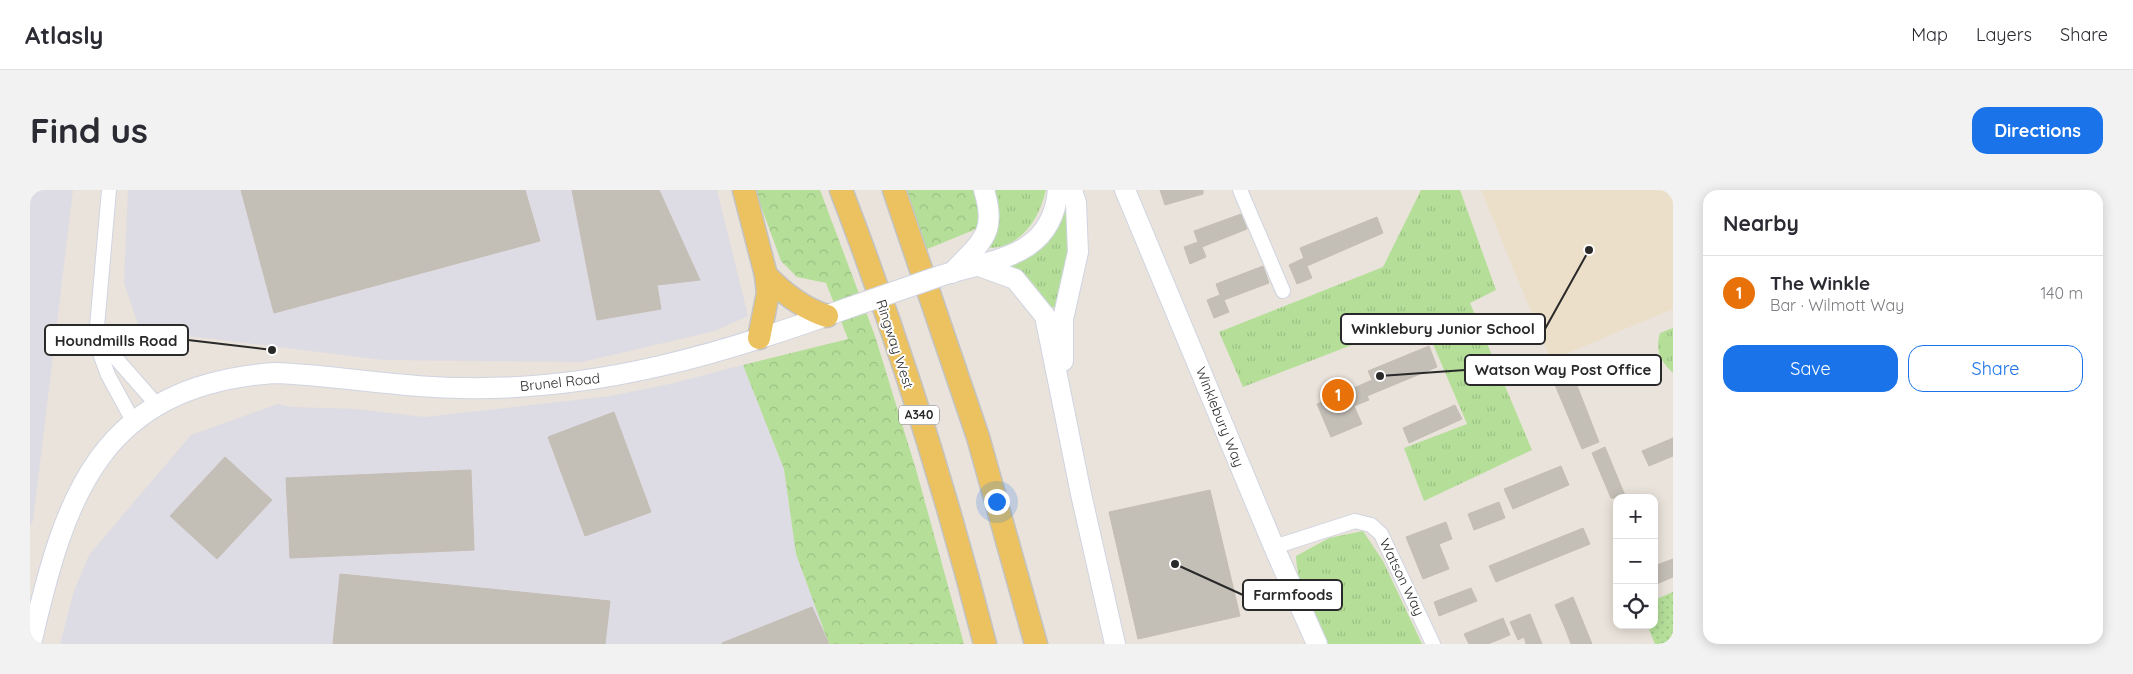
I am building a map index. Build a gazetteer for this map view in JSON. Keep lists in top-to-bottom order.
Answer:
{
  "streets": {
    "main road": ["Ringway West", "A340"],
    "street": ["Brunel Road", "Winklebury Way", "Watson Way"]
  },
  "crossings": [
    ["Winklebury Way", "Watson Way"]
  ],
  "places": [
    "Winklebury Junior School",
    "Houndmills Road",
    "Watson Way Post Office",
    "Farmfoods"
  ],
  "page": {
    "header": "Atlasly",
    "nav": ["Map", "Layers", "Share"],
    "buttons": [
      "Directions",
      ["Save", "Share"]
    ],
    "title": "Find us",
    "heading": "Nearby",
    "list": [
      {
        "mark": "1",
        "name": "The Winkle",
        "note": "Bar · Wilmott Way",
        "value": "140 m"
      }
    ],
    "pins": "1",
    "map_buttons": ["+", "−"]
  }
}
